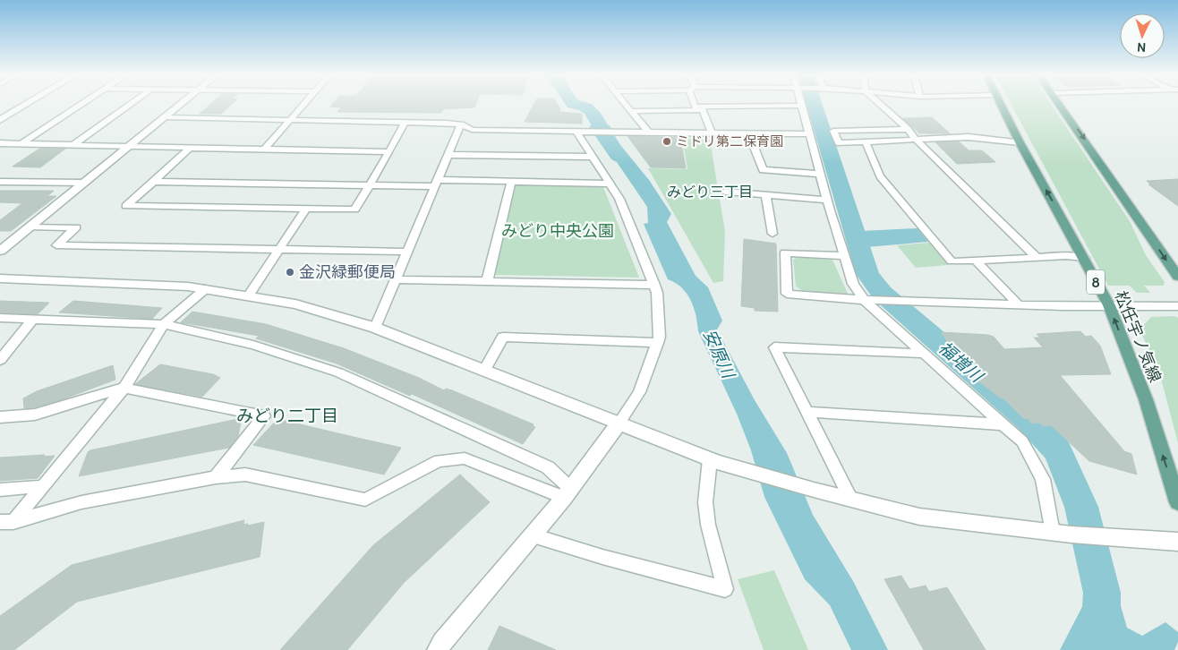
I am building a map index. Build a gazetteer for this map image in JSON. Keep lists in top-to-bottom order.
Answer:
{
  "streets": {
    "main road": ["8", "松任宇ノ気線"]
  },
  "districts": ["みどり三丁目", "みどり二丁目"],
  "water": ["安原川", "福増川"],
  "parks": ["みどり中央公園"],
  "places": ["ミドリ第二保育園", "金沢緑郵便局"],
  "north": "bottom"
}
